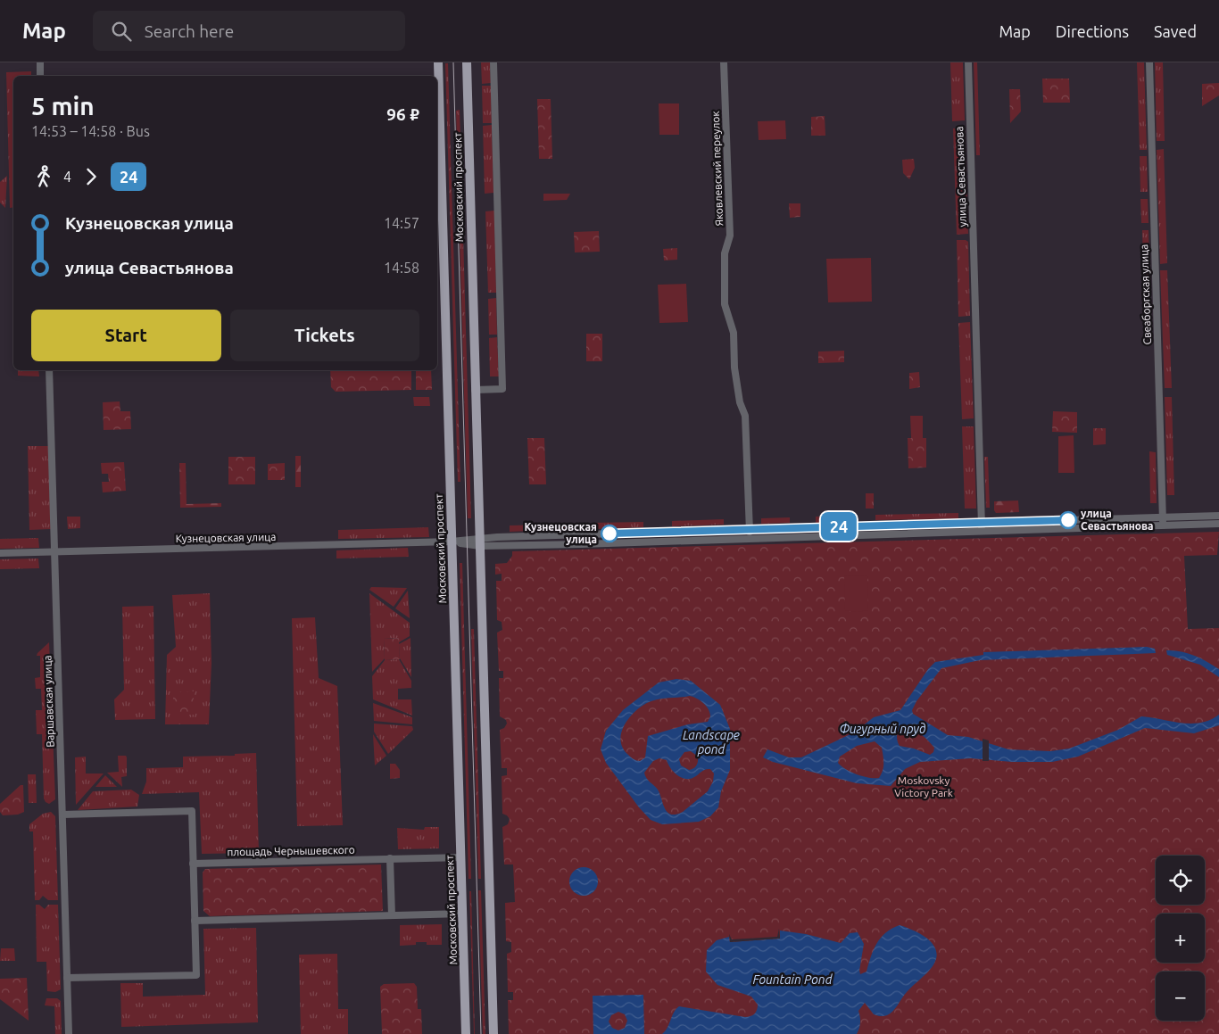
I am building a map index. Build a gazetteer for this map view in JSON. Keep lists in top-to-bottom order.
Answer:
{
  "streets": {
    "main road": ["Московский проспект"],
    "street": [
      "Яковлевский переулок",
      "улица Севастьянова",
      "Свеаборгская улица",
      "Кузнецовская улица",
      "Варшавская улица",
      "площадь Чернышевского"
    ]
  },
  "crossings": [
    ["Яковлевский переулок", "Кузнецовская улица"],
    ["улица Севастьянова", "Кузнецовская улица"],
    ["Московский проспект", "Кузнецовская улица"],
    ["Московский проспект", "площадь Чернышевского"],
    ["Свеаборгская улица", "Кузнецовская улица"],
    ["Кузнецовская улица", "Варшавская улица"]
  ],
  "water": ["Фигурный пруд", "Landscape pond", "Fountain Pond"],
  "parks": ["Moskovsky Victory Park"],
  "places": ["улица Севастьянова", "Кузнецовская улица"],
  "lines": ["bus line 24"],
  "page": {
    "header": "Map",
    "search": "Search here",
    "nav": ["Map", "Directions", "Saved"],
    "on_map": "24",
    "heading": ["5 min", "14:53 – 14:58 · Bus", "96 ₽"],
    "legs": ["4", "24"],
    "list": [
      {
        "name": "Кузнецовская улица",
        "value": "14:57"
      },
      {
        "name": "улица Севастьянова",
        "value": "14:58"
      }
    ],
    "buttons": ["Start", "Tickets"],
    "map_buttons": ["+", "−"]
  }
}
